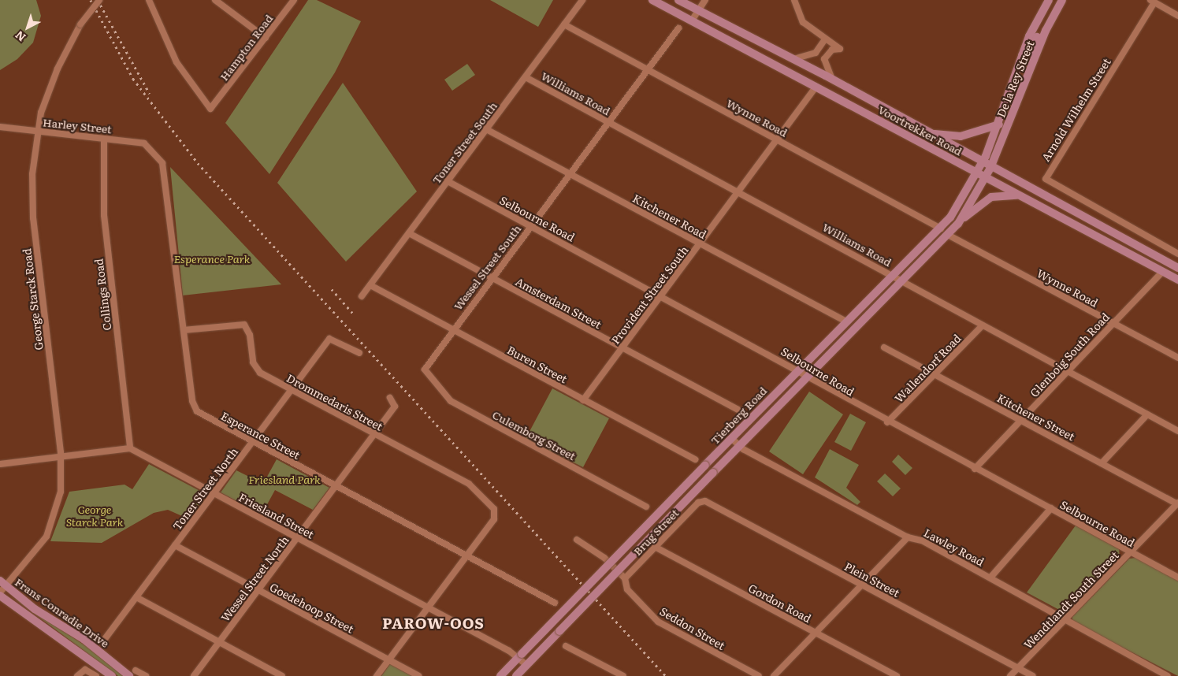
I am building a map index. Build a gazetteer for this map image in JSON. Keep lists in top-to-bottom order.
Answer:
{
  "streets": {
    "main road": [
      "De la Rey Street",
      "Voortrekker Road",
      "Tierberg Road",
      "Frans Conradie Drive"
    ],
    "street": [
      "Hampton Road",
      "Williams Road",
      "Arnold Wilhelm Street",
      "Wynne Road",
      "Harley Street",
      "Toner Street South",
      "Kitchener Road",
      "Selbourne Road",
      "Wessel Street South",
      "Collings Road",
      "Provident Street South",
      "George Starck Road",
      "Amsterdam Street",
      "Glenboig South Road",
      "Buren Street",
      "Wallendorf Road",
      "Drommedaris Street",
      "Kitchener Street",
      "Esperance Street",
      "Culemborg Street",
      "Toner Street North",
      "Friesland Street",
      "Brug Street",
      "Lawley Road",
      "Wessel Street North",
      "Plein Street",
      "Wendtlandt South Street",
      "Gordon Road",
      "Goedehoop Street",
      "Seddon Street"
    ]
  },
  "crossings": [
    ["De la Rey Street", "Voortrekker Road"],
    ["De la Rey Street", "Tierberg Road"],
    ["Williams Road", "Toner Street South"],
    ["Williams Road", "Wessel Street South"],
    ["Williams Road", "Provident Street South"],
    ["Williams Road", "Glenboig South Road"],
    ["Williams Road", "Wallendorf Road"],
    ["Williams Road", "Tierberg Road"],
    ["Wynne Road", "Toner Street South"],
    ["Wynne Road", "Wessel Street South"],
    ["Wynne Road", "Provident Street South"],
    ["Wynne Road", "Glenboig South Road"],
    ["Wynne Road", "Tierberg Road"],
    ["Harley Street", "Collings Road"],
    ["Harley Street", "George Starck Road"],
    ["Harley Street", "Esperance Street"],
    ["Voortrekker Road", "Provident Street South"],
    ["Voortrekker Road", "Glenboig South Road"],
    ["Voortrekker Road", "Tierberg Road"],
    ["Toner Street South", "Kitchener Road"],
    ["Toner Street South", "Selbourne Road"],
    ["Toner Street South", "Amsterdam Street"],
    ["Toner Street South", "Buren Street"],
    ["Kitchener Road", "Wessel Street South"],
    ["Kitchener Road", "Provident Street South"],
    ["Kitchener Road", "Tierberg Road"],
    ["Selbourne Road", "Wessel Street South"],
    ["Selbourne Road", "Provident Street South"],
    ["Selbourne Road", "Glenboig South Road"],
    ["Selbourne Road", "Wallendorf Road"],
    ["Selbourne Road", "Tierberg Road"],
    ["Selbourne Road", "Wendtlandt South Street"],
    ["Wessel Street South", "Amsterdam Street"],
    ["Wessel Street South", "Buren Street"],
    ["Wessel Street South", "Culemborg Street"],
    ["Collings Road", "Friesland Street"],
    ["Provident Street South", "Amsterdam Street"],
    ["Provident Street South", "Buren Street"],
    ["George Starck Road", "Frans Conradie Drive"],
    ["Glenboig South Road", "Kitchener Street"],
    ["Wallendorf Road", "Kitchener Street"],
    ["Drommedaris Street", "Esperance Street"],
    ["Drommedaris Street", "Toner Street North"],
    ["Drommedaris Street", "Wessel Street North"],
    ["Tierberg Road", "Friesland Street"],
    ["Tierberg Road", "Lawley Road"],
    ["Kitchener Street", "Wendtlandt South Street"],
    ["Esperance Street", "Toner Street North"],
    ["Esperance Street", "Wessel Street North"],
    ["Toner Street North", "Friesland Street"],
    ["Toner Street North", "Goedehoop Street"],
    ["Friesland Street", "Wessel Street North"],
    ["Brug Street", "Plein Street"],
    ["Brug Street", "Gordon Road"],
    ["Brug Street", "Seddon Street"],
    ["Lawley Road", "Wendtlandt South Street"],
    ["Wessel Street North", "Goedehoop Street"],
    ["Plein Street", "Wendtlandt South Street"]
  ],
  "districts": ["PAROW-OOS"],
  "parks": ["Esperance Park", "Friesland Park", "George Starck Park"],
  "north": "bottom left"
}
